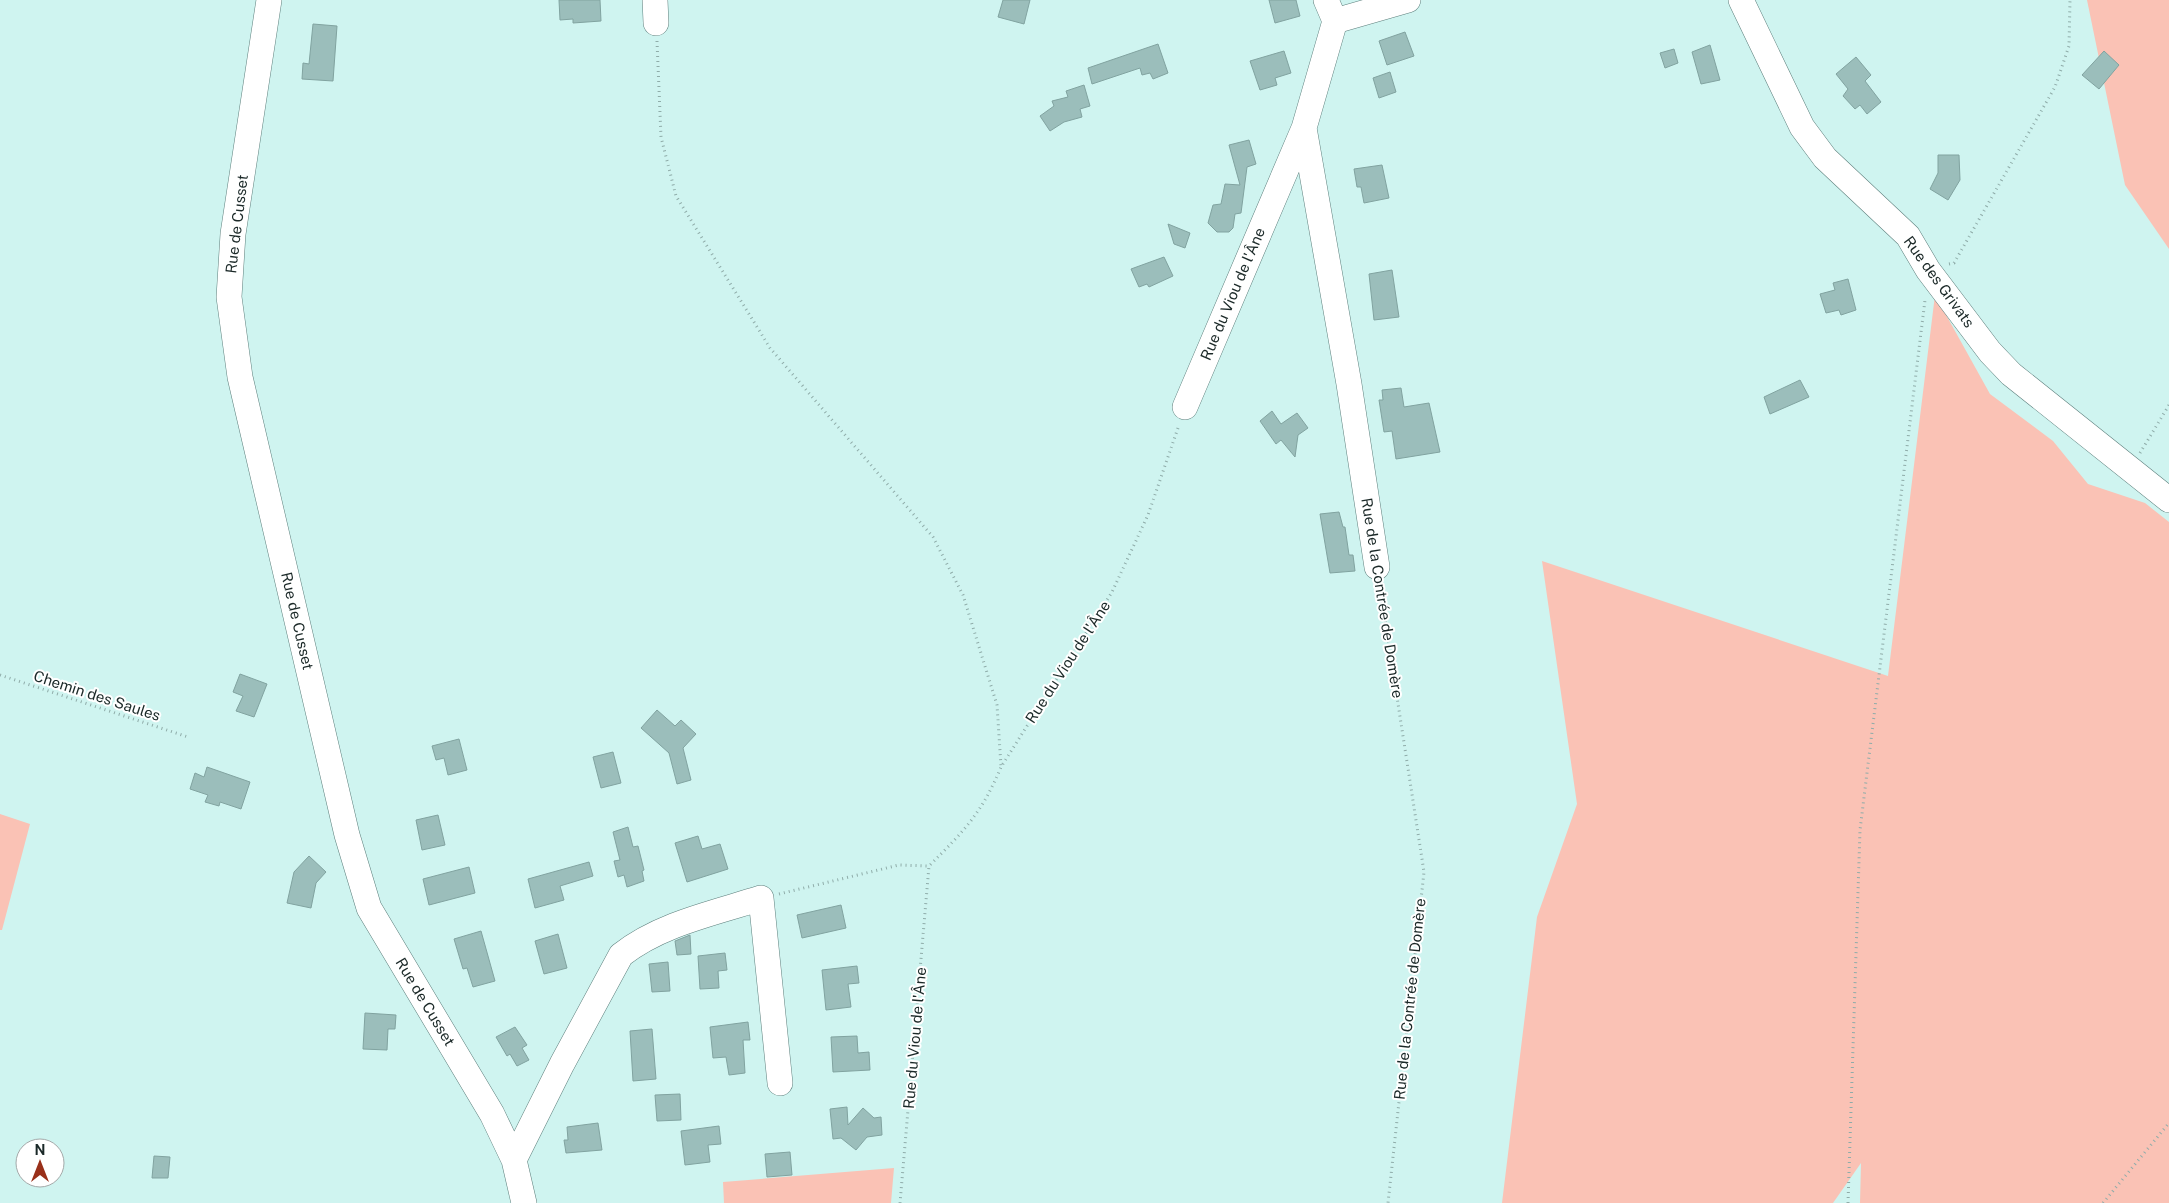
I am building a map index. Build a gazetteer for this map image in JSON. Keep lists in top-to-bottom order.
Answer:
{
  "streets": {
    "street": [
      "Rue de Cusset",
      "Rue des Grivats",
      "Rue du Viou de l'Âne",
      "Rue de la Contrée de Domère"
    ],
    "path": ["Chemin des Saules"]
  },
  "crossings": [
    ["Rue du Viou de l'Âne", "Rue de la Contrée de Domère"]
  ],
  "north": "top"
}
